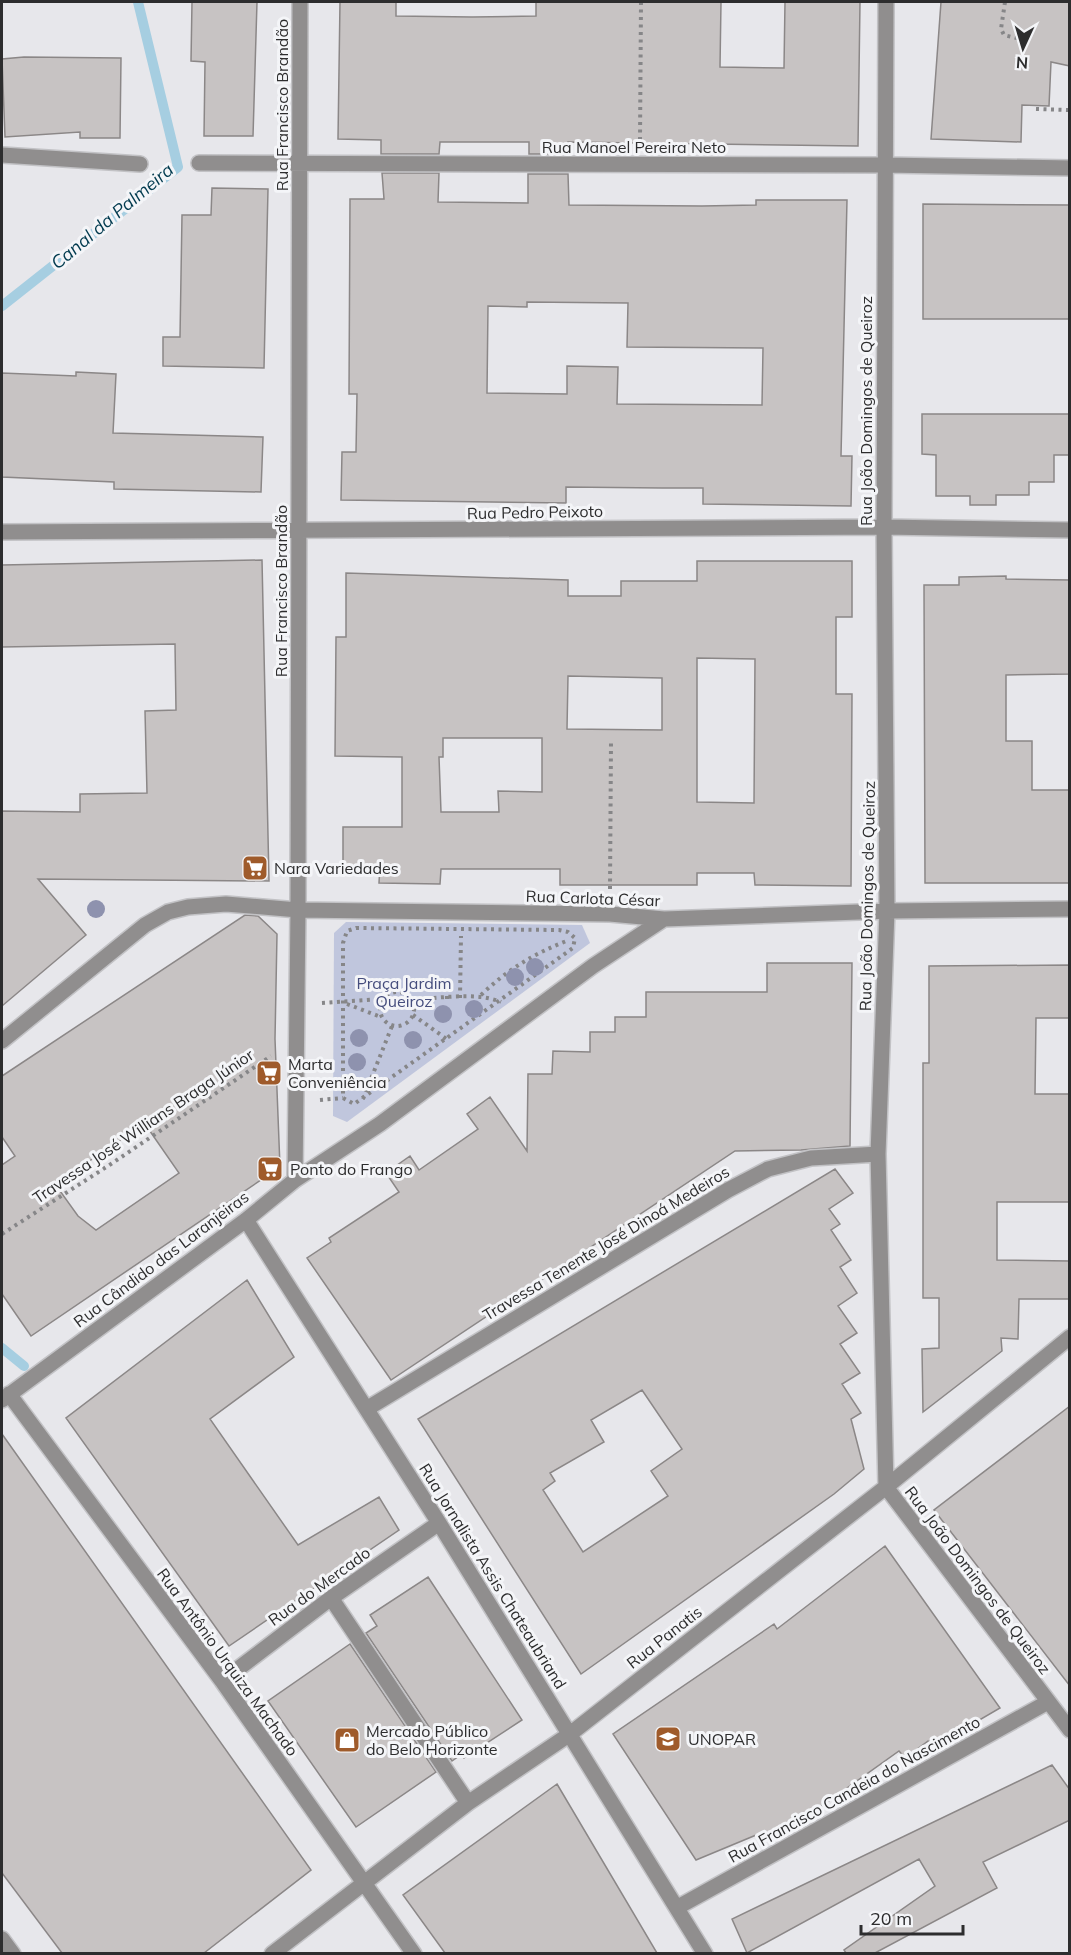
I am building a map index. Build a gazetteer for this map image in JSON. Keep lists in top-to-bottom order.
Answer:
{
  "streets": {
    "street": [
      "Rua Francisco Brandão",
      "Rua Manoel Pereira Neto",
      "Rua João Domingos de Queiroz",
      "Rua Pedro Peixoto",
      "Rua Carlota César",
      "Travessa Tenente José Dinoá Medeiros",
      "Rua Cândido das Laranjeiras",
      "Rua Jornalista Assis Chateaubriand",
      "Rua do Mercado",
      "Rua Panatis",
      "Rua Antônio Urquiza Machado",
      "Rua Francisco Candeia do Nascimento"
    ],
    "path": ["Travessa José Willians Braga Júnior"]
  },
  "crossings": [
    ["Rua Francisco Brandão", "Rua Manoel Pereira Neto"],
    ["Rua Francisco Brandão", "Rua Pedro Peixoto"],
    ["Rua Francisco Brandão", "Rua Carlota César"],
    ["Rua Francisco Brandão", "Travessa José Willians Braga Júnior"],
    ["Rua Francisco Brandão", "Rua Cândido das Laranjeiras"],
    ["Rua Manoel Pereira Neto", "Rua João Domingos de Queiroz"],
    ["Rua João Domingos de Queiroz", "Rua Pedro Peixoto"],
    ["Rua João Domingos de Queiroz", "Rua Carlota César"],
    ["Rua João Domingos de Queiroz", "Travessa Tenente José Dinoá Medeiros"],
    ["Rua João Domingos de Queiroz", "Rua Panatis"],
    ["Rua João Domingos de Queiroz", "Rua Francisco Candeia do Nascimento"],
    ["Rua Carlota César", "Rua Cândido das Laranjeiras"],
    ["Travessa Tenente José Dinoá Medeiros", "Rua Jornalista Assis Chateaubriand"],
    ["Rua Cândido das Laranjeiras", "Rua Jornalista Assis Chateaubriand"],
    ["Rua Cândido das Laranjeiras", "Rua Antônio Urquiza Machado"],
    ["Rua Jornalista Assis Chateaubriand", "Rua do Mercado"],
    ["Rua Jornalista Assis Chateaubriand", "Rua Panatis"],
    ["Rua Jornalista Assis Chateaubriand", "Rua Francisco Candeia do Nascimento"],
    ["Rua do Mercado", "Rua Antônio Urquiza Machado"],
    ["Rua Panatis", "Rua Antônio Urquiza Machado"]
  ],
  "water": ["Canal da Palmeira"],
  "parks": ["Praça Jardim Queiroz"],
  "places": {
    "supermarket": ["Nara Variedades", "Marta Conveniência", "Ponto do Frango"],
    "school or university": ["UNOPAR"],
    "shop": ["Mercado Público do Belo Horizonte"]
  },
  "scale_bar": "20 m",
  "north": "bottom"
}
